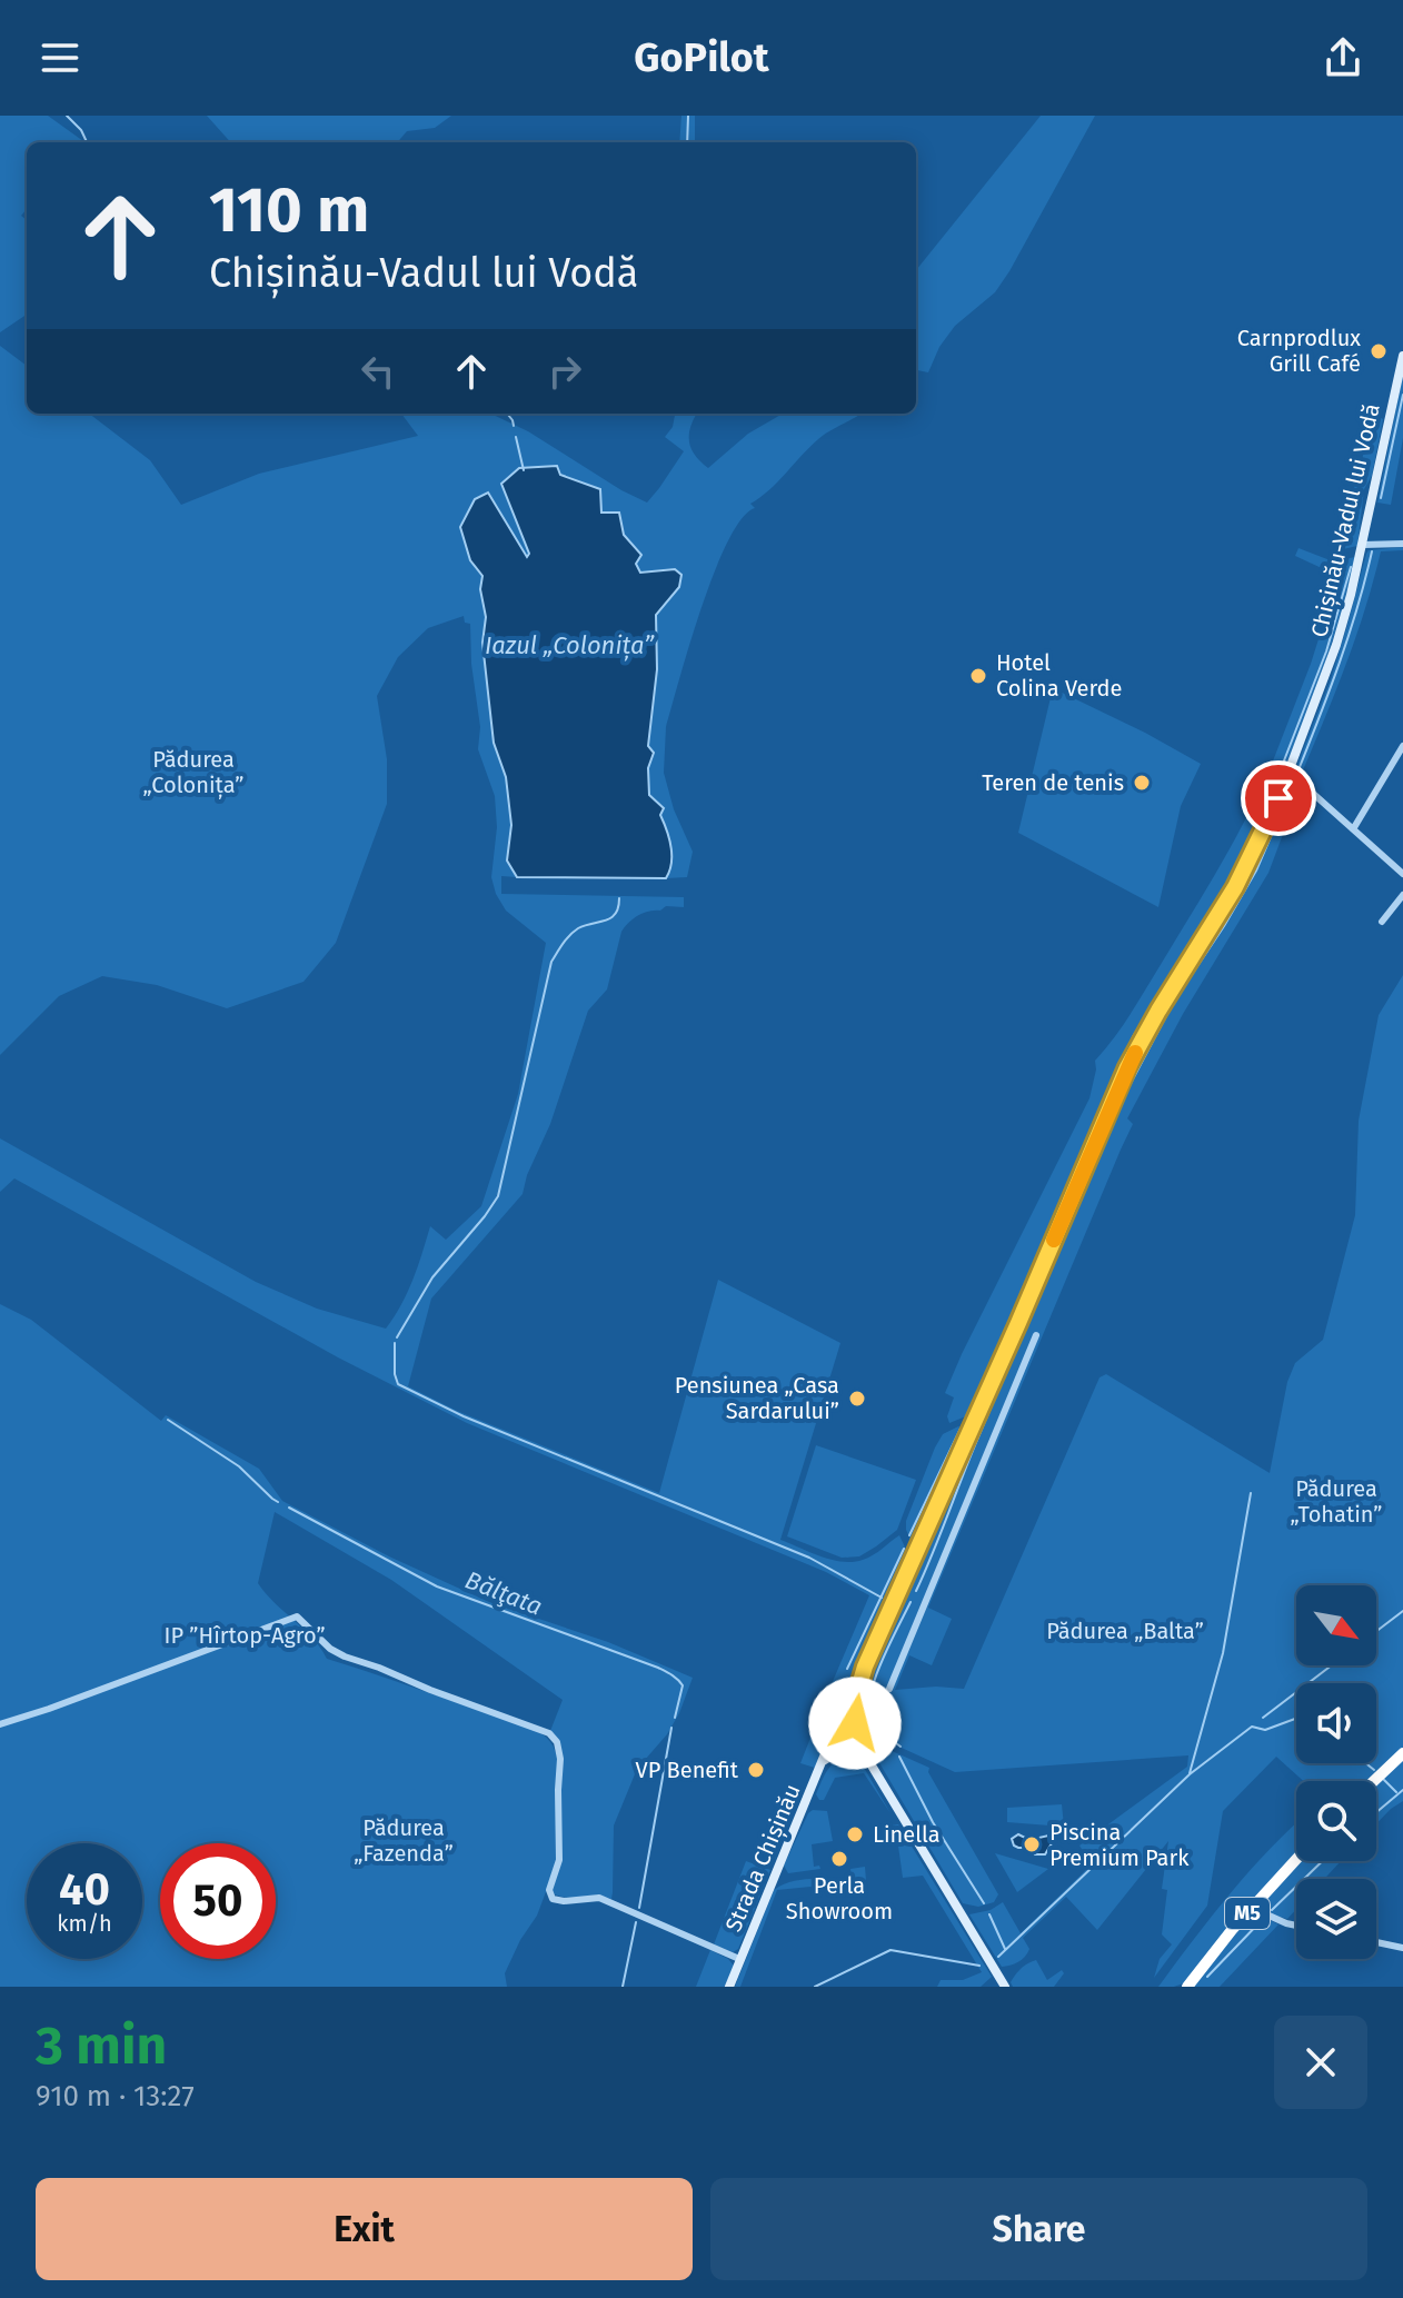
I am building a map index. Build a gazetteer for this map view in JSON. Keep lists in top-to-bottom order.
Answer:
{
  "streets": {
    "highway": ["M5"],
    "main road": ["Chișinău-Vadul lui Vodă", "Strada Chișinău"]
  },
  "crossings": [
    ["Chișinău-Vadul lui Vodă", "Strada Chișinău"]
  ],
  "water": ["Iazul „Colonița”", "Bălţata"],
  "parks": [
    "Pădurea „Colonița”",
    "Pădurea „Tohatin”",
    "Pădurea „Balta”",
    "IP ”Hîrtop-Agro”",
    "Pădurea „Fazenda”"
  ],
  "places": [
    "Carnprodlux Grill Café",
    "Hotel Colina Verde",
    "Teren de tenis",
    "Pensiunea „Casa Sardarului”",
    "VP Benefit",
    "Linella",
    "Piscina Premium Park",
    "Perla Showroom"
  ],
  "north": "bottom right",
  "page": {
    "header": "GoPilot",
    "turn": ["110 m", "Chișinău-Vadul lui Vodă"],
    "speed": "40 km/h",
    "limit": "50",
    "heading": ["3 min", "910 m · 13:27"],
    "buttons": ["Exit", "Share"]
  }
}
